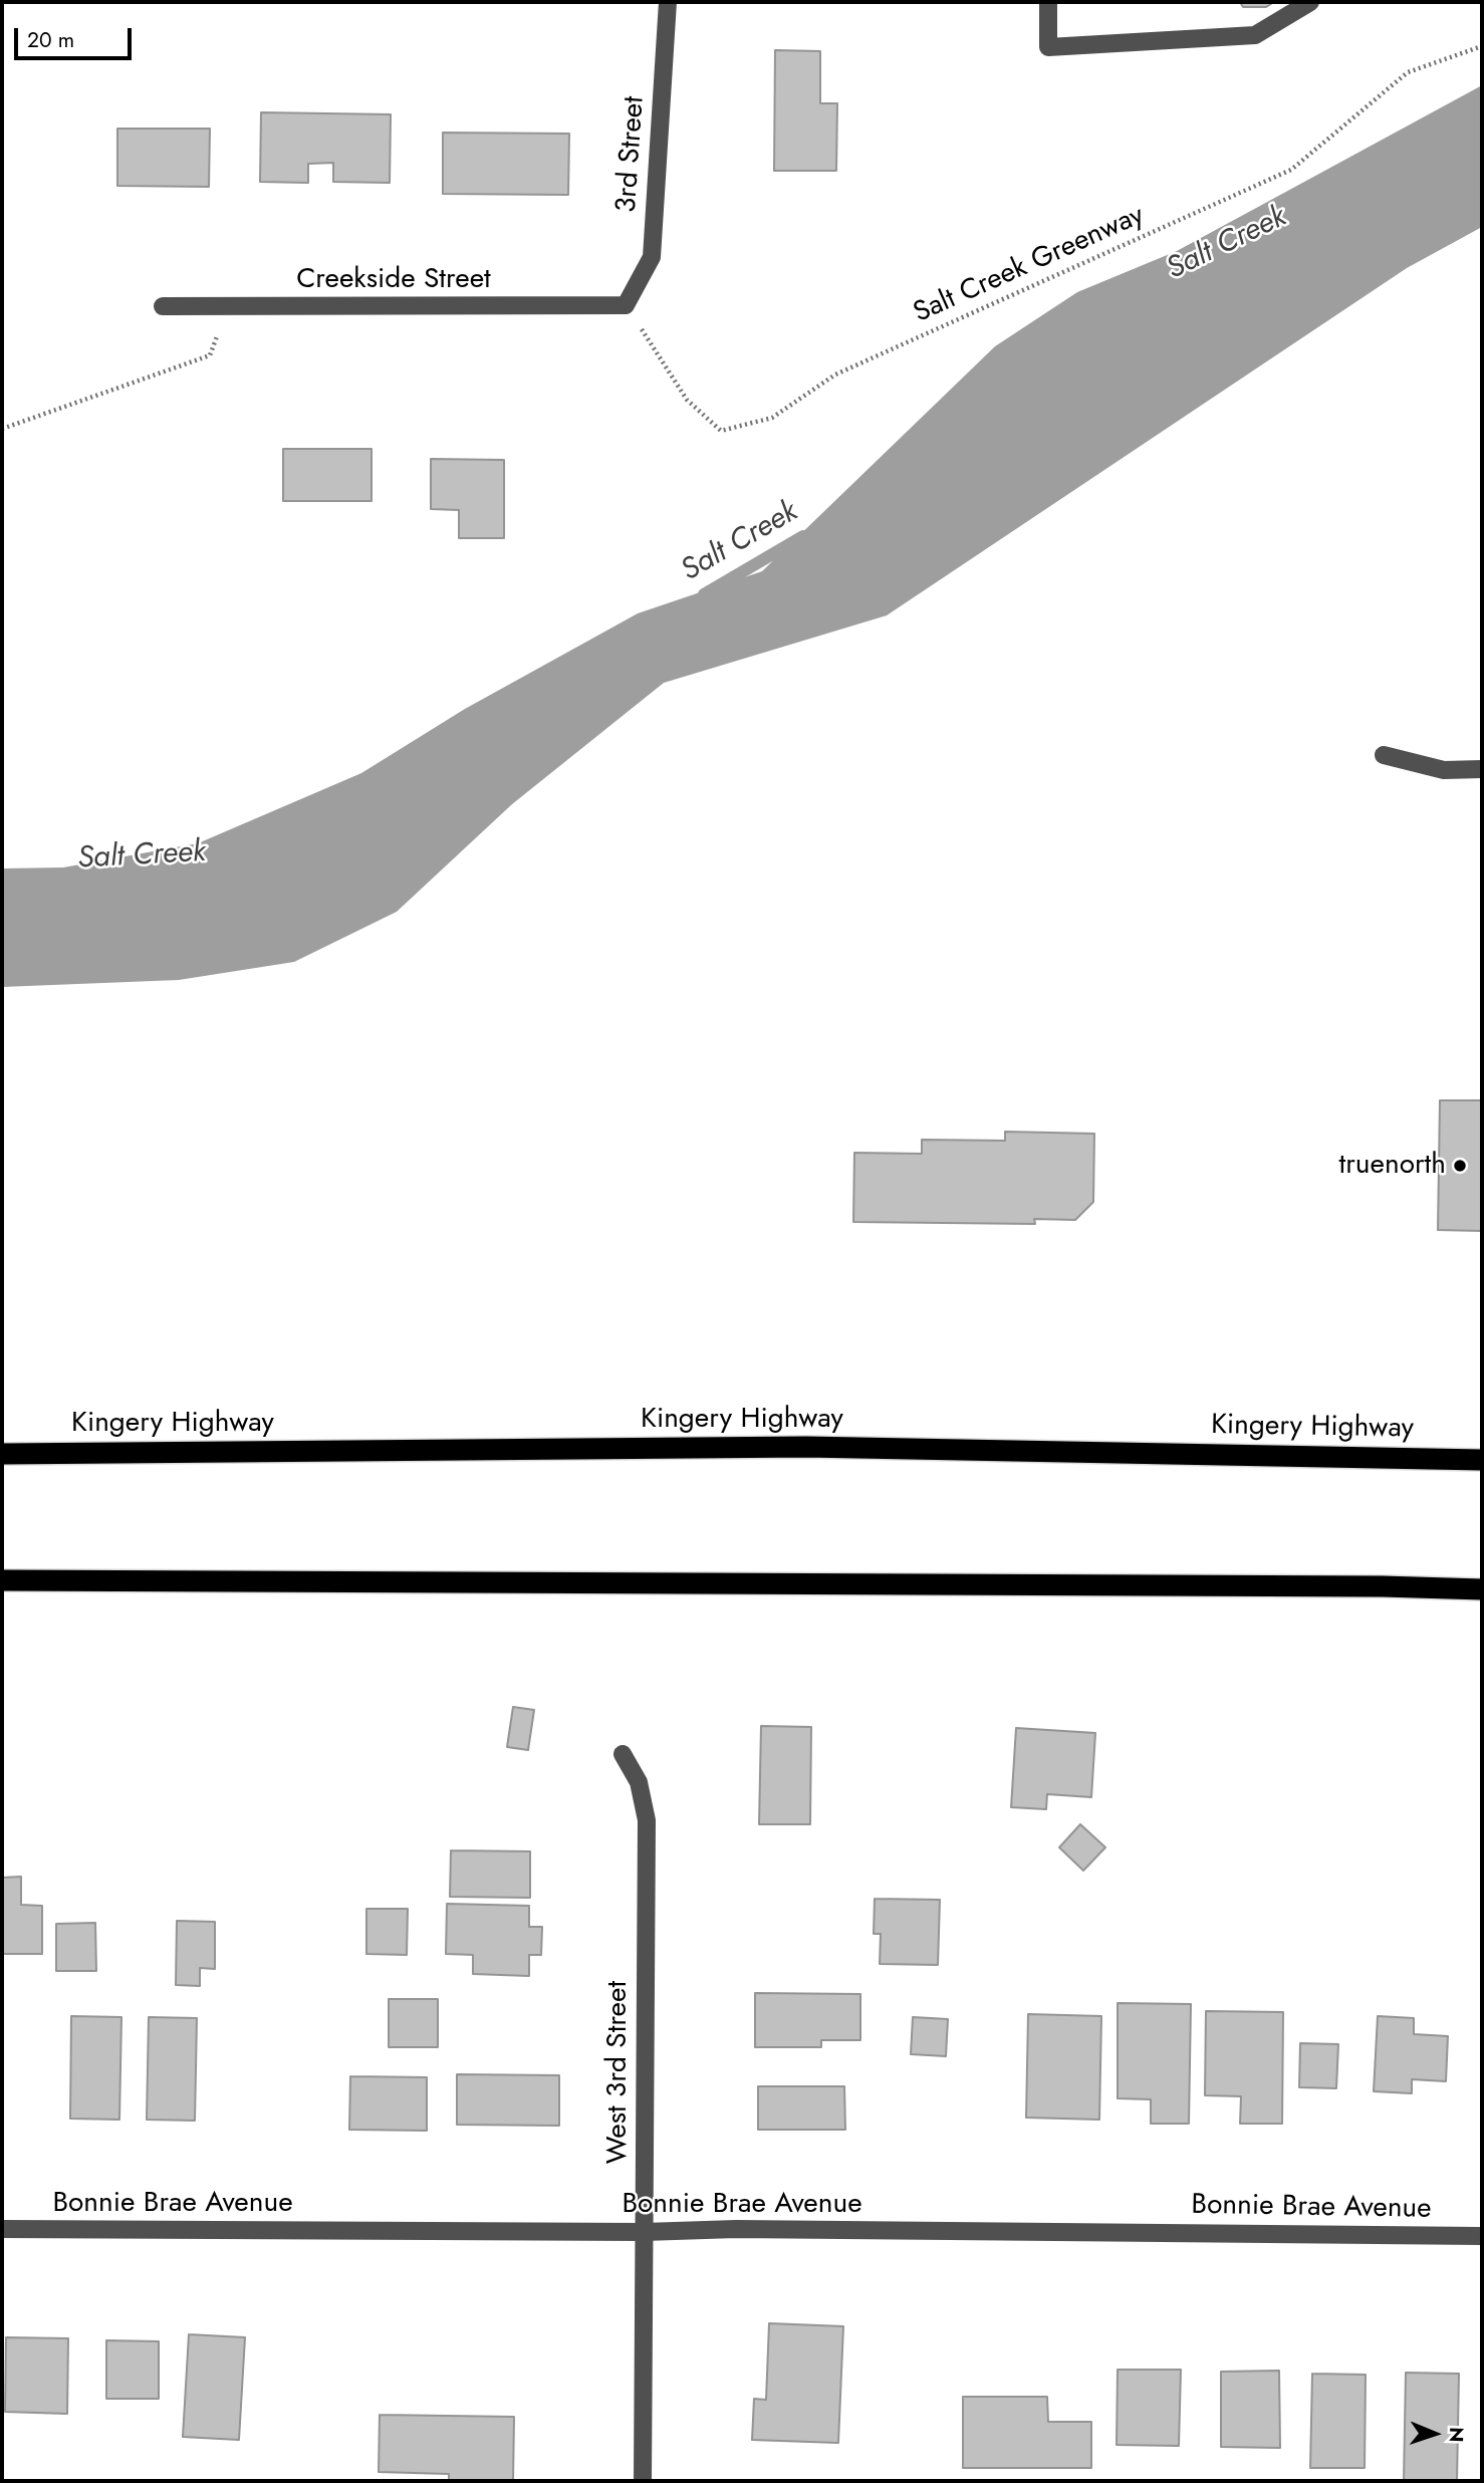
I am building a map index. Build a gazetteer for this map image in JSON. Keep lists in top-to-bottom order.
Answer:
{
  "streets": {
    "highway": ["Kingery Highway"],
    "street": [
      "3rd Street",
      "Creekside Street",
      "West 3rd Street",
      "Bonnie Brae Avenue"
    ],
    "path": ["Salt Creek Greenway"]
  },
  "crossings": [
    ["3rd Street", "Salt Creek Greenway"],
    ["3rd Street", "Creekside Street"],
    ["Salt Creek Greenway", "Creekside Street"],
    ["West 3rd Street", "Bonnie Brae Avenue"]
  ],
  "water": ["Salt Creek"],
  "places": ["truenorth"],
  "scale_bar": "20 m",
  "north": "right"
}
